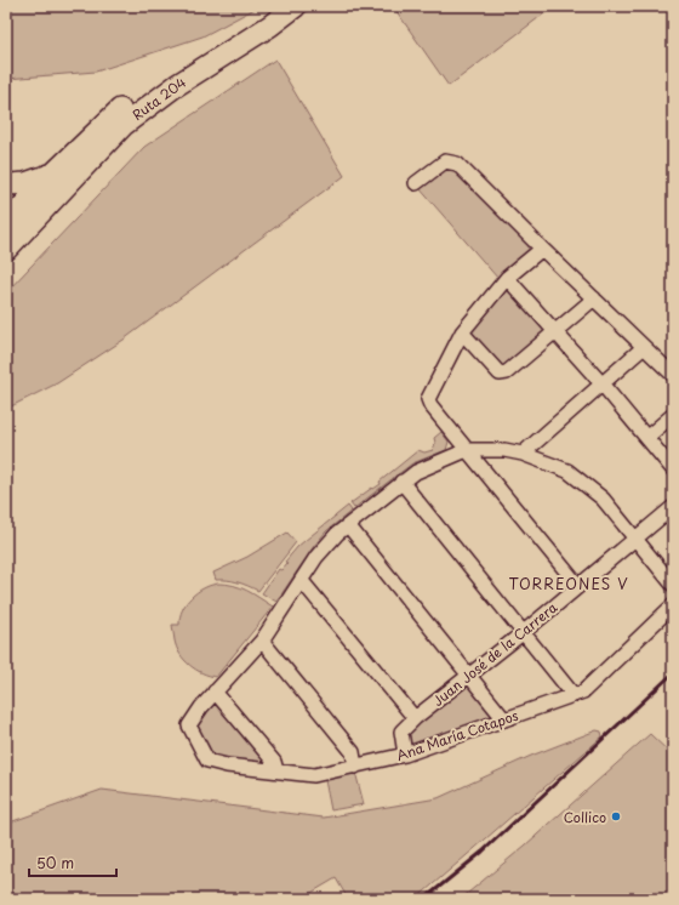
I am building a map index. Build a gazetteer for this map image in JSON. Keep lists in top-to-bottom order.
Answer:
{
  "streets": {
    "main road": ["Ruta 204"],
    "street": ["Juan José de la Carrera", "Ana María Cotapos"]
  },
  "crossings": [
    ["Juan José de la Carrera", "Ana María Cotapos"]
  ],
  "districts": ["TORREONES V"],
  "places": ["Collico"],
  "scale_bar": "50 m"
}
